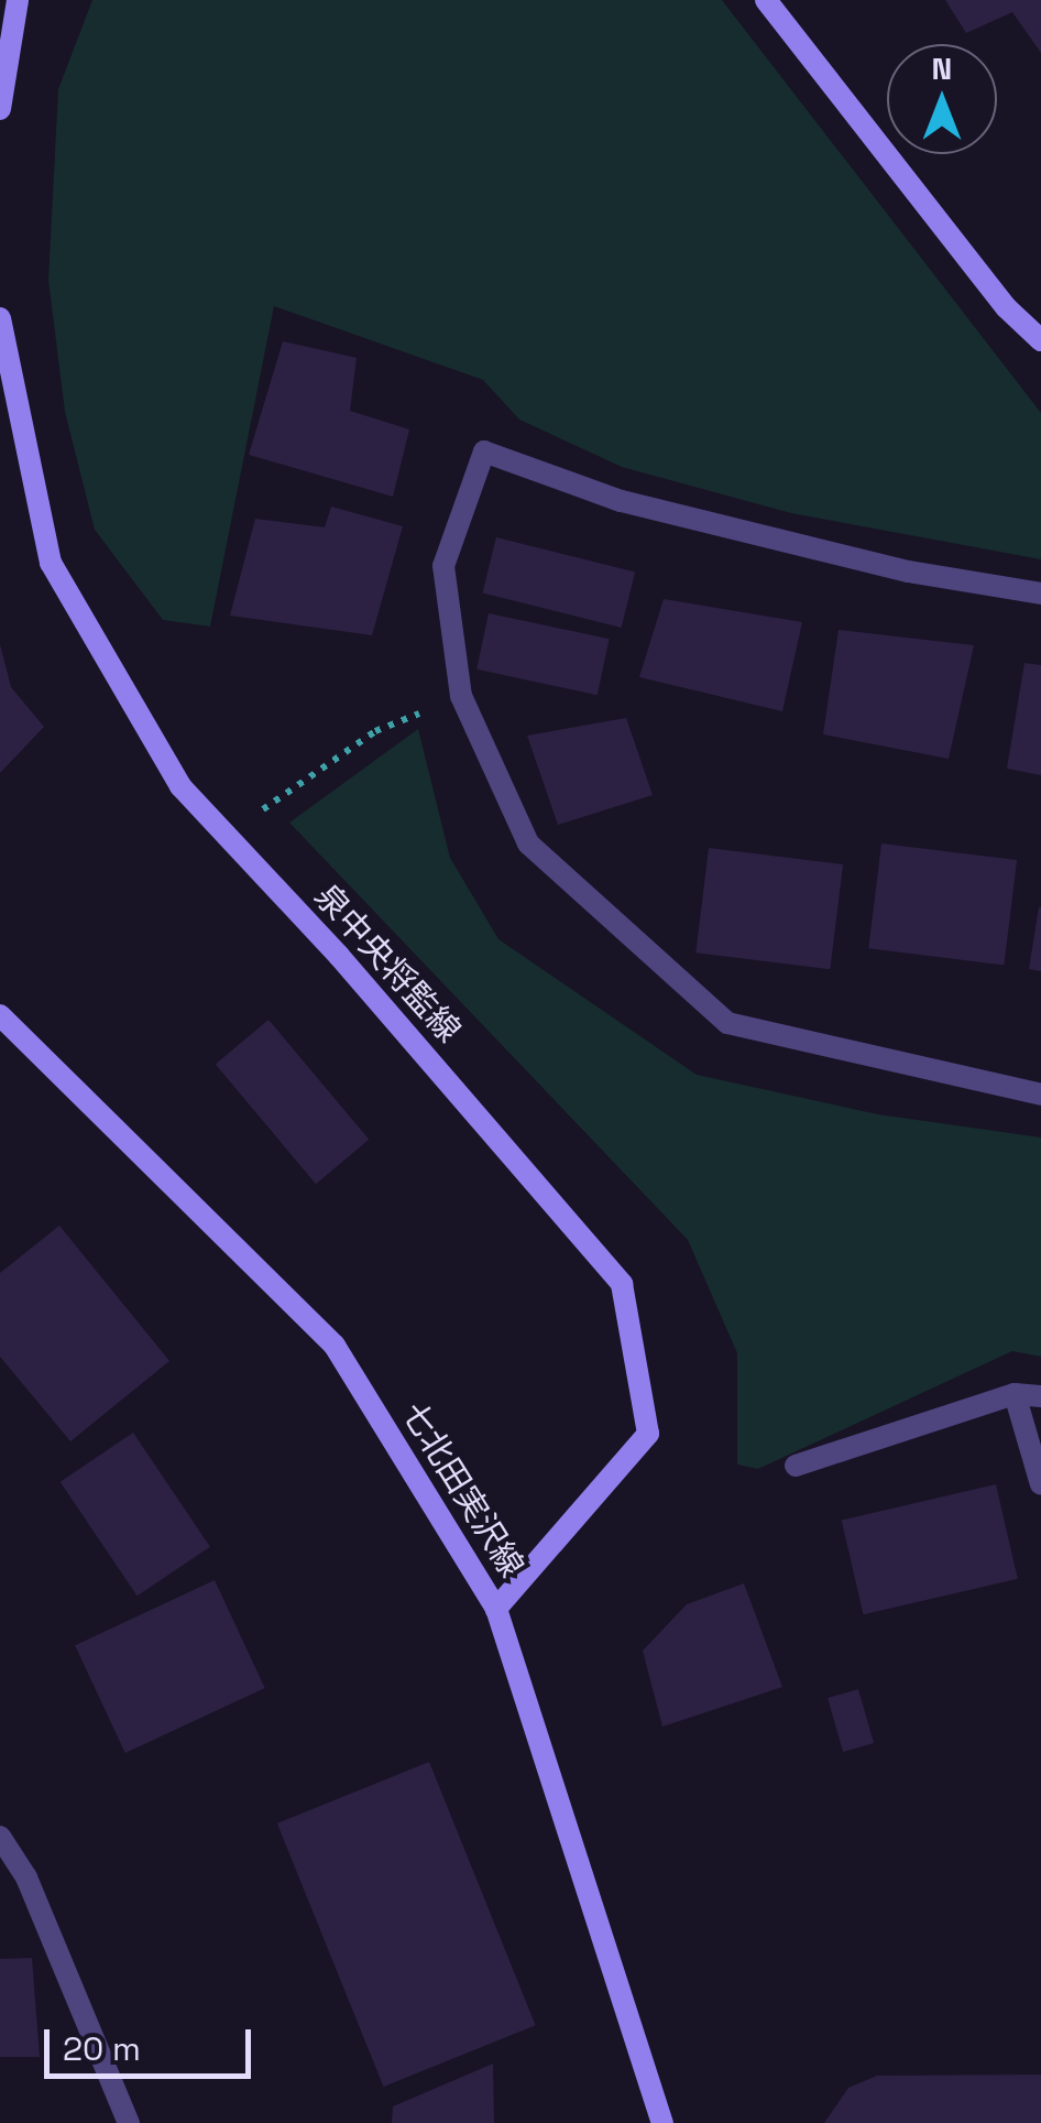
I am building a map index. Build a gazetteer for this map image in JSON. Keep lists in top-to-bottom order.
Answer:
{
  "streets": {
    "street": ["泉中央将監線", "七北田実沢線"]
  },
  "crossings": [
    ["泉中央将監線", "七北田実沢線"]
  ],
  "scale_bar": "20 m",
  "north": "top"
}
